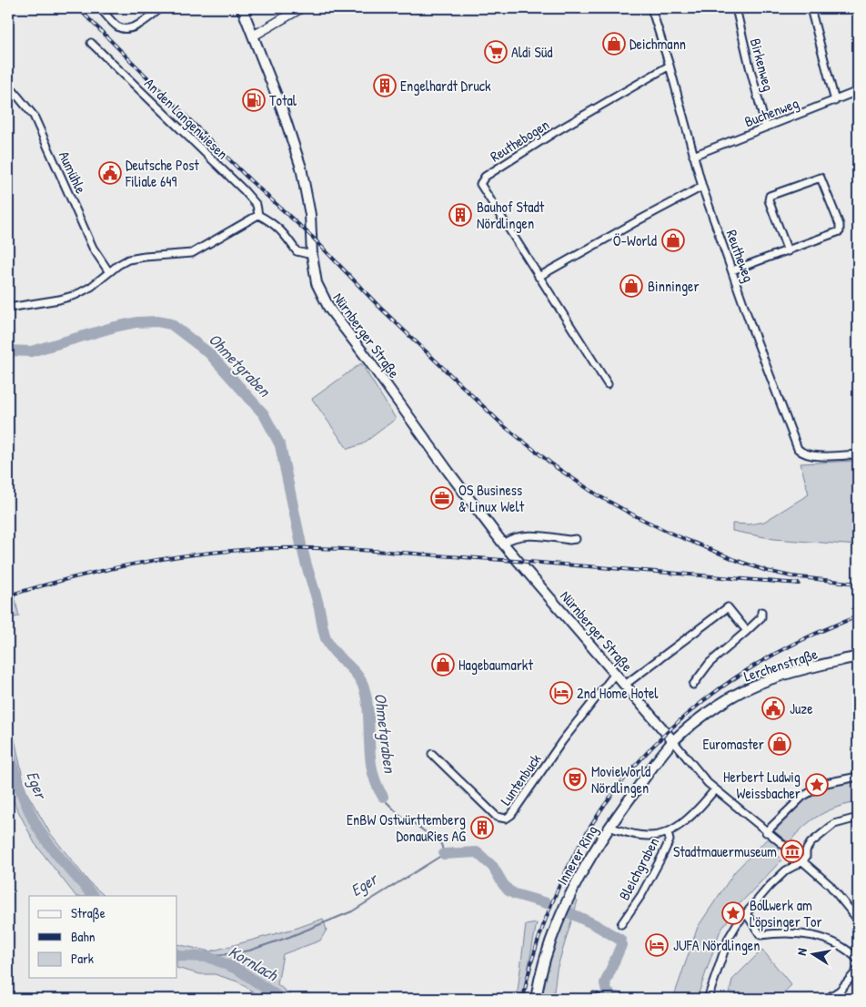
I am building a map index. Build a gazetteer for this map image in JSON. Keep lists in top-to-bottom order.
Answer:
{
  "streets": {
    "main road": ["Nürnberger Straße", "Lerchenstraße", "Innerer Ring"],
    "street": [
      "Birkenweg",
      "Buchenweg",
      "An den Langenwiesen",
      "Reuthebogen",
      "Aumühle",
      "Reutheweg",
      "Luntenbuck",
      "Bleichgraben"
    ]
  },
  "crossings": [
    ["Birkenweg", "Buchenweg"],
    ["Buchenweg", "Reutheweg"],
    ["Reuthebogen", "Reutheweg"],
    ["Nürnberger Straße", "Lerchenstraße"],
    ["Nürnberger Straße", "Luntenbuck"],
    ["Nürnberger Straße", "Innerer Ring"],
    ["Nürnberger Straße", "Bleichgraben"],
    ["Lerchenstraße", "Innerer Ring"]
  ],
  "water": ["Ohmetgraben", "Eger", "Kornlach"],
  "places": {
    "shop": [
      "Deichmann",
      "Ö-World",
      "Binninger",
      "Hagebaumarkt",
      "Euromaster"
    ],
    "supermarket": ["Aldi Süd"],
    "building": ["Engelhardt Druck", "Bauhof Stadt Nördlingen", "EnBW Ostwürttemberg DonauRies AG"],
    "fuel station": ["Total"],
    "public building": ["Deutsche Post Filiale 649", "Juze"],
    "office": ["OS Business & Linux Welt"],
    "hotel": ["2nd Home Hotel", "JUFA Nördlingen"],
    "theatre": ["MovieWorld Nördlingen"],
    "place": ["Herbert Ludwig Weissbacher", "Bollwerk am Löpsinger Tor"],
    "museum": ["Stadtmauermuseum"]
  },
  "legend": ["Straße", "Bahn", "Park"],
  "north": "left"
}
